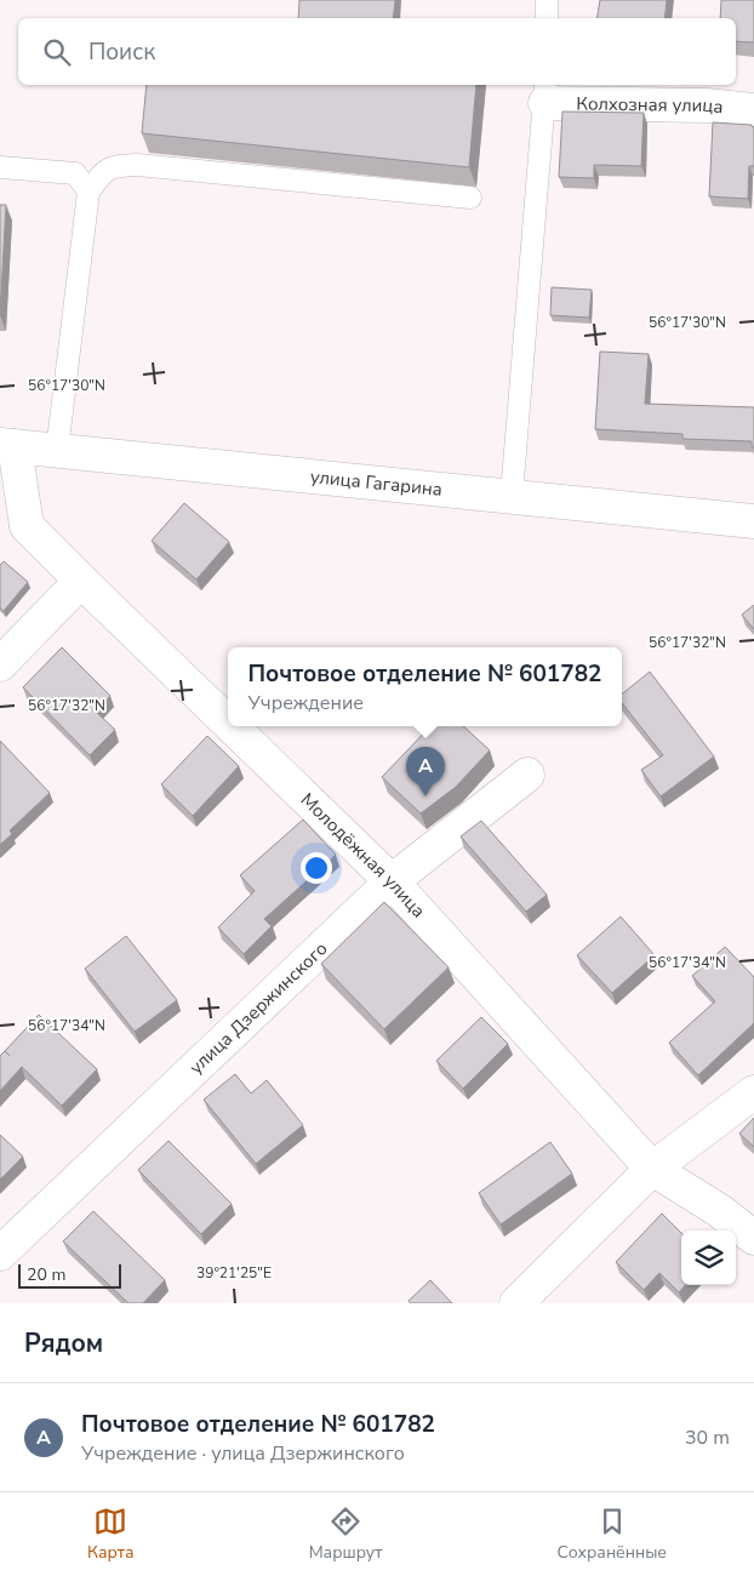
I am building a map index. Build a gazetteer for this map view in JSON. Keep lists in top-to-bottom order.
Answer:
{
  "streets": {
    "street": [
      "Колхозная улица",
      "улица Гагарина",
      "Молодёжная улица",
      "улица Дзержинского"
    ]
  },
  "crossings": [
    ["улица Гагарина", "Молодёжная улица"],
    ["Молодёжная улица", "улица Дзержинского"]
  ],
  "scale_bar": "20 m",
  "page": {
    "search": "Поиск",
    "popup": ["Почтовое отделение № 601782", "Учреждение"],
    "pins": "A",
    "scale": "20 m",
    "heading": "Рядом",
    "list": [
      {
        "mark": "A",
        "name": "Почтовое отделение № 601782",
        "note": "Учреждение · улица Дзержинского",
        "value": "30 m"
      }
    ],
    "nav": ["Карта", "Маршрут", "Сохранённые"]
  },
  "coordinates": [
    "56°17'30\"N",
    "56°17'32\"N",
    "56°17'34\"N",
    "39°21'25\"E"
  ]
}
